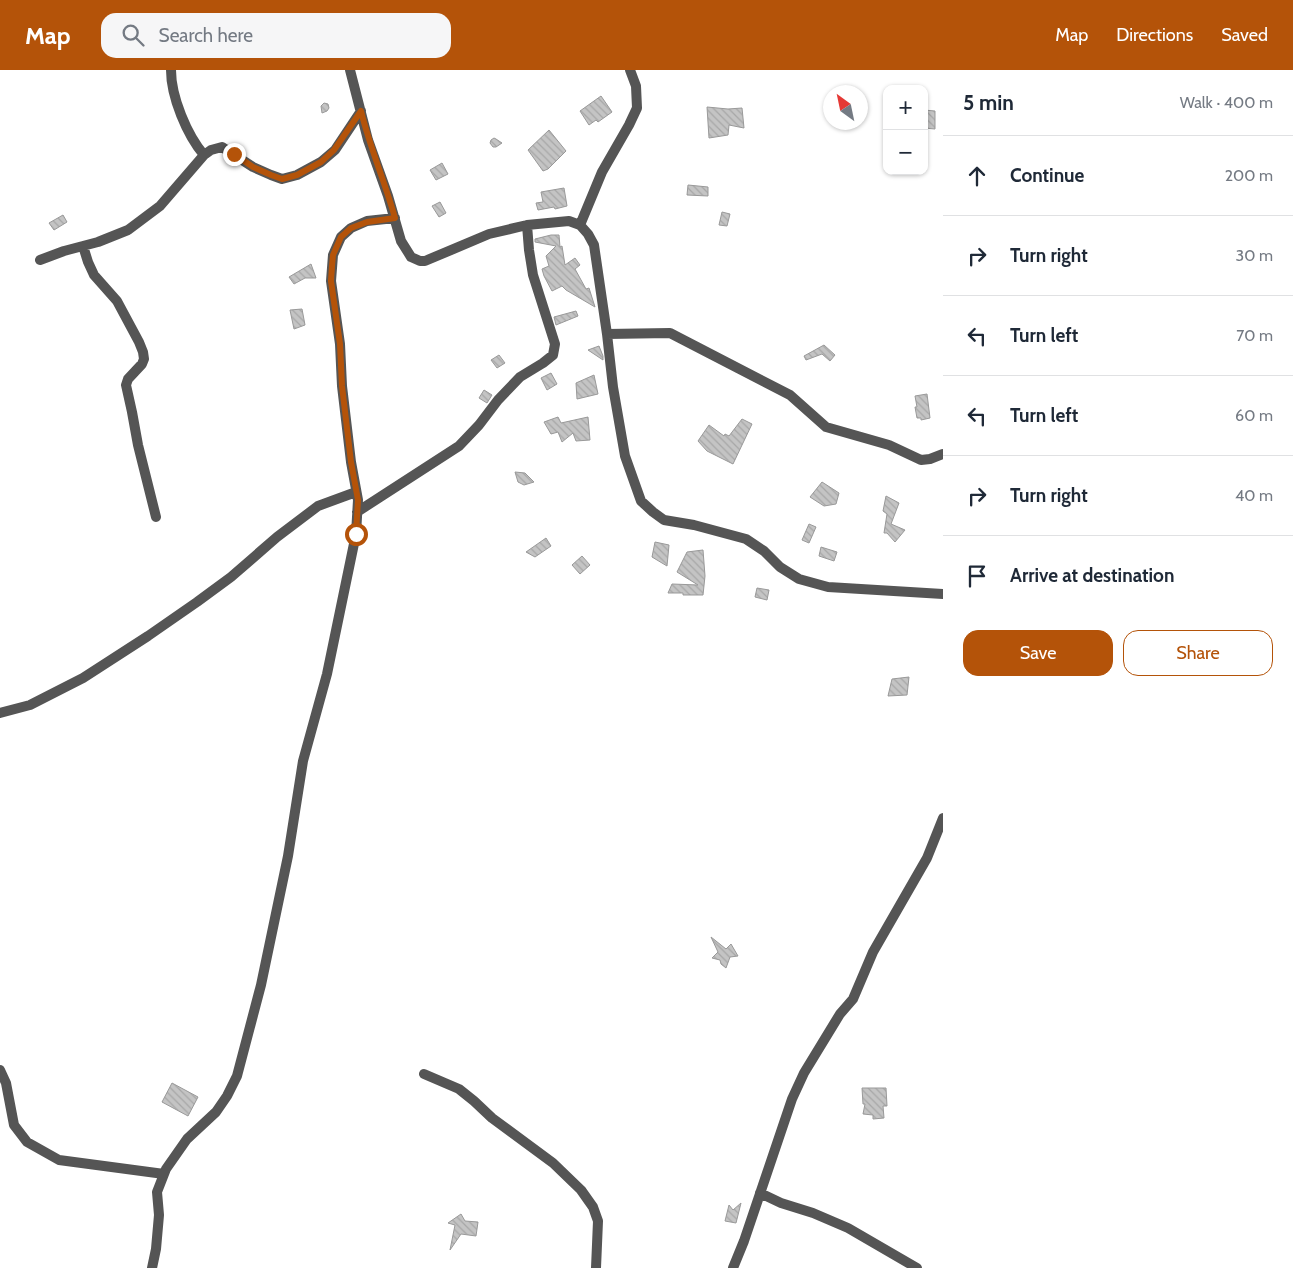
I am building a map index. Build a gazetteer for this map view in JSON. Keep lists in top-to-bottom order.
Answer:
{
  "north": "top left",
  "page": {
    "header": "Map",
    "search": "Search here",
    "nav": ["Map", "Directions", "Saved"],
    "heading": ["5 min", "Walk · 400 m"],
    "map_buttons": ["+", "−"],
    "list": [
      ["Continue", "200 m"],
      ["Turn right", "30 m"],
      ["Turn left", "70 m"],
      ["Turn left", "60 m"],
      ["Turn right", "40 m"],
      "Arrive at destination"
    ],
    "buttons": ["Save", "Share"]
  }
}
